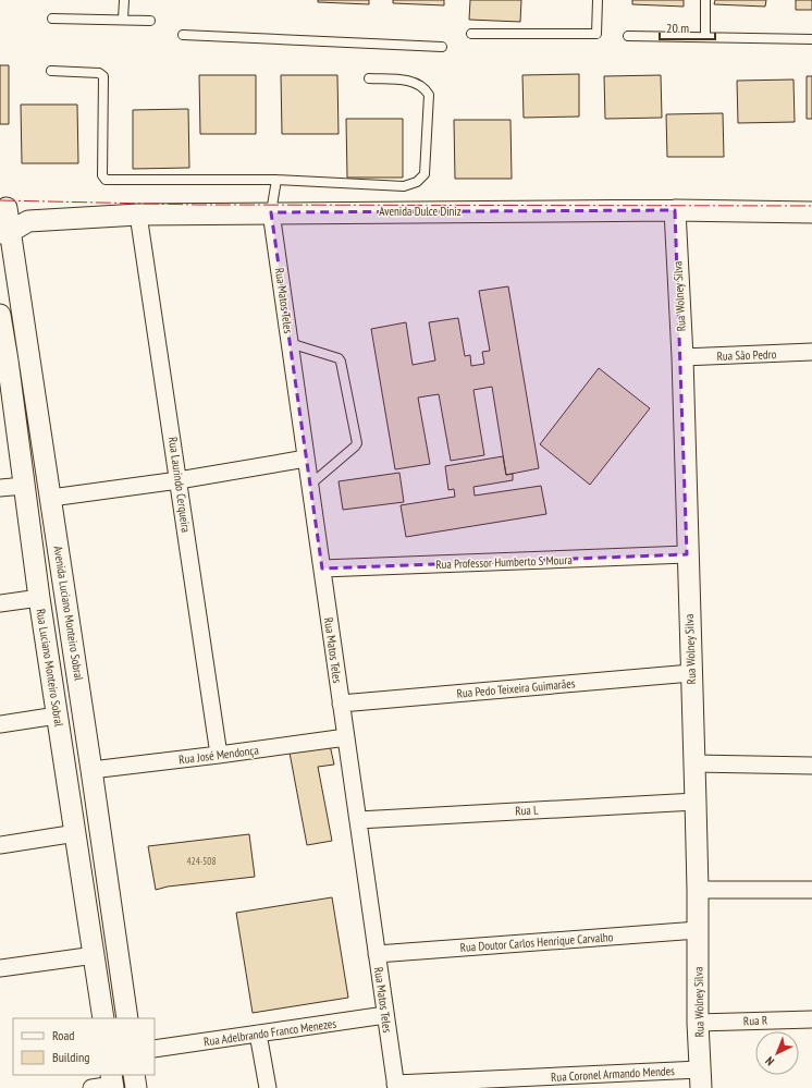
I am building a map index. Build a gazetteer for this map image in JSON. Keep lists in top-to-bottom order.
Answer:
{
  "streets": {
    "street": [
      "Avenida Dulce Diniz",
      "Rua Wolney Silva",
      "Rua Matos Teles",
      "Rua São Pedro",
      "Rua Laurindo Cerqueira",
      "Rua Professor Humberto S Moura",
      "Avenida Luciano Monteiro Sobral",
      "Rua Luciano Monteiro Sobral",
      "Rua Pedo Teixeira Guimarães",
      "Rua José Mendonça",
      "Rua L",
      "Rua Doutor Carlos Henrique Carvalho",
      "Rua R",
      "Rua Adelbrando Franco Menezes",
      "Rua Coronel Armando Mendes"
    ]
  },
  "crossings": [
    ["Avenida Dulce Diniz", "Rua Wolney Silva"],
    ["Avenida Dulce Diniz", "Rua Matos Teles"],
    ["Avenida Dulce Diniz", "Rua Laurindo Cerqueira"],
    ["Avenida Dulce Diniz", "Avenida Luciano Monteiro Sobral"],
    ["Rua Wolney Silva", "Rua São Pedro"],
    ["Rua Wolney Silva", "Rua Professor Humberto S Moura"],
    ["Rua Wolney Silva", "Rua Pedo Teixeira Guimarães"],
    ["Rua Wolney Silva", "Rua L"],
    ["Rua Wolney Silva", "Rua Doutor Carlos Henrique Carvalho"],
    ["Rua Wolney Silva", "Rua R"],
    ["Rua Wolney Silva", "Rua Coronel Armando Mendes"],
    ["Rua Matos Teles", "Rua Professor Humberto S Moura"],
    ["Rua Matos Teles", "Rua Pedo Teixeira Guimarães"],
    ["Rua Matos Teles", "Rua José Mendonça"],
    ["Rua Matos Teles", "Rua L"],
    ["Rua Matos Teles", "Rua Doutor Carlos Henrique Carvalho"],
    ["Rua Matos Teles", "Rua Adelbrando Franco Menezes"],
    ["Rua Matos Teles", "Rua Coronel Armando Mendes"],
    ["Rua Laurindo Cerqueira", "Rua José Mendonça"],
    ["Avenida Luciano Monteiro Sobral", "Rua José Mendonça"]
  ],
  "house_numbers": ["424-508"],
  "legend": ["Road", "Building"],
  "scale_bar": "20 m",
  "north": "bottom left"
}
